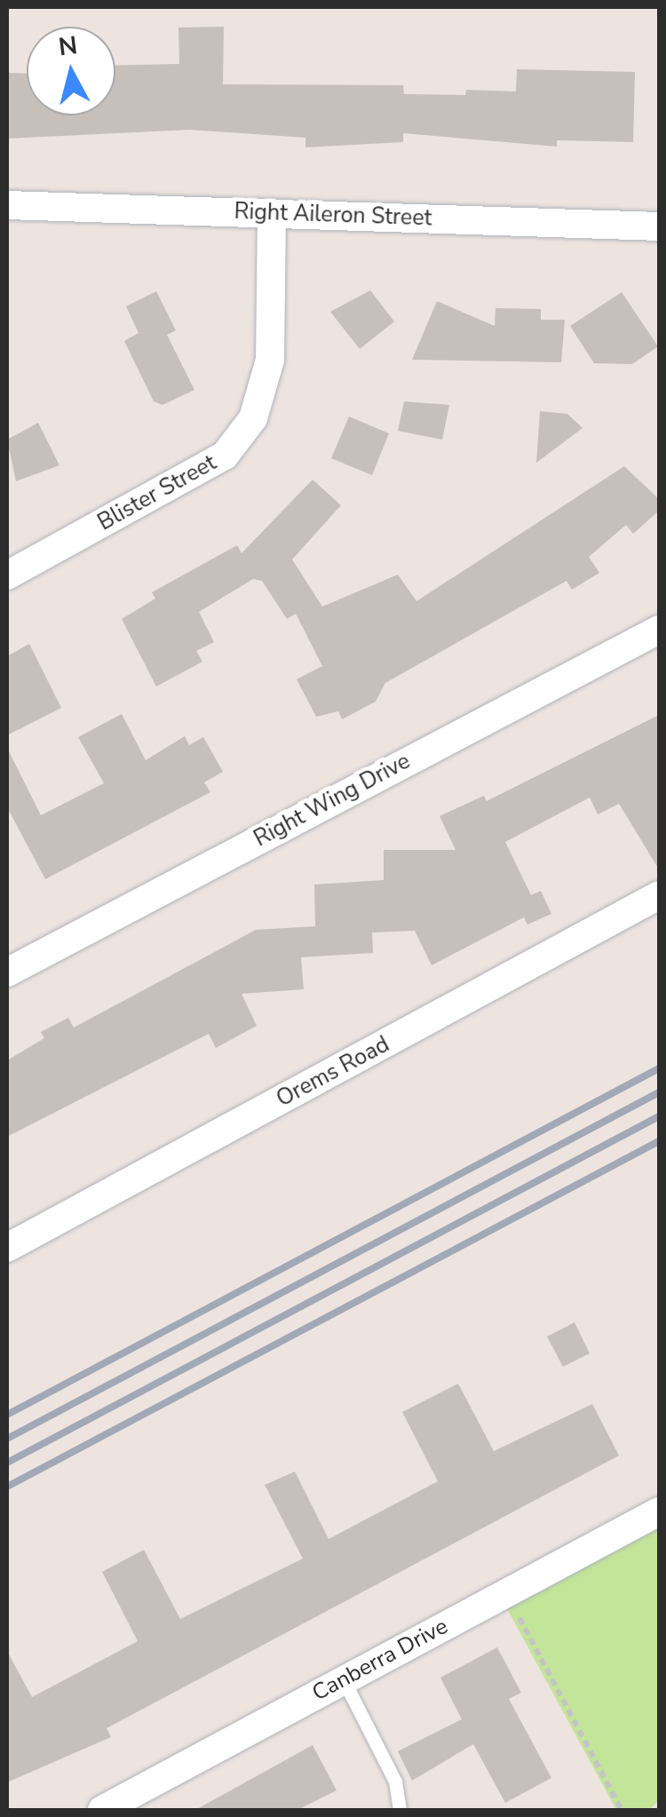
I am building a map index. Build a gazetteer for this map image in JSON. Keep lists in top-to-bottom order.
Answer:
{
  "streets": {
    "street": [
      "Right Aileron Street",
      "Blister Street",
      "Right Wing Drive",
      "Orems Road",
      "Canberra Drive"
    ]
  },
  "crossings": [
    ["Right Aileron Street", "Blister Street"]
  ],
  "north": "top"
}
